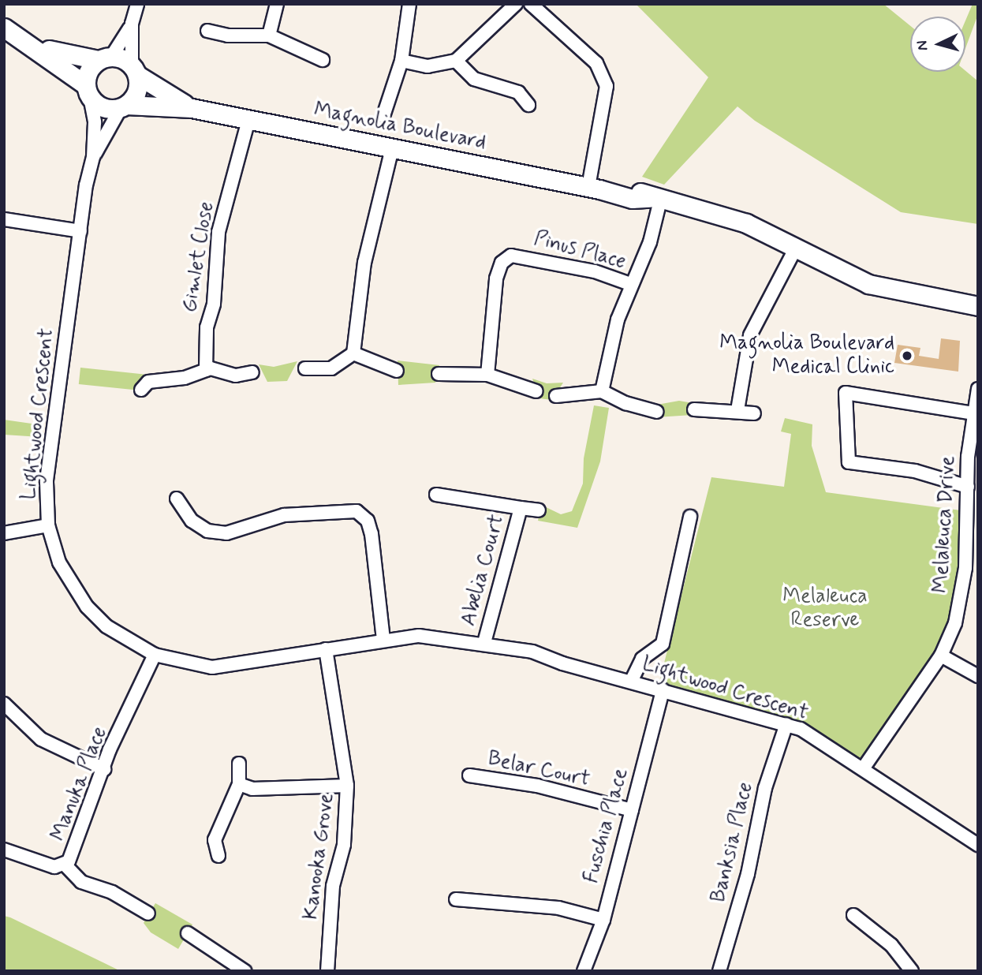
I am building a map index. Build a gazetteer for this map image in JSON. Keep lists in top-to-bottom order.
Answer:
{
  "streets": {
    "street": [
      "Magnolia Boulevard",
      "Pinus Place",
      "Gimlet Close",
      "Lightwood Crescent",
      "Melaleuca Drive",
      "Abelia Court",
      "Belar Court",
      "Manuka Place",
      "Fuschia Place",
      "Banksia Place",
      "Kanooka Grove"
    ]
  },
  "crossings": [
    ["Magnolia Boulevard", "Gimlet Close"],
    ["Magnolia Boulevard", "Lightwood Crescent"],
    ["Lightwood Crescent", "Melaleuca Drive"],
    ["Lightwood Crescent", "Abelia Court"],
    ["Lightwood Crescent", "Manuka Place"],
    ["Lightwood Crescent", "Fuschia Place"],
    ["Lightwood Crescent", "Banksia Place"],
    ["Lightwood Crescent", "Kanooka Grove"],
    ["Belar Court", "Fuschia Place"]
  ],
  "parks": ["Melaleuca Reserve"],
  "places": ["Magnolia Boulevard Medical Clinic"],
  "north": "left"
}
